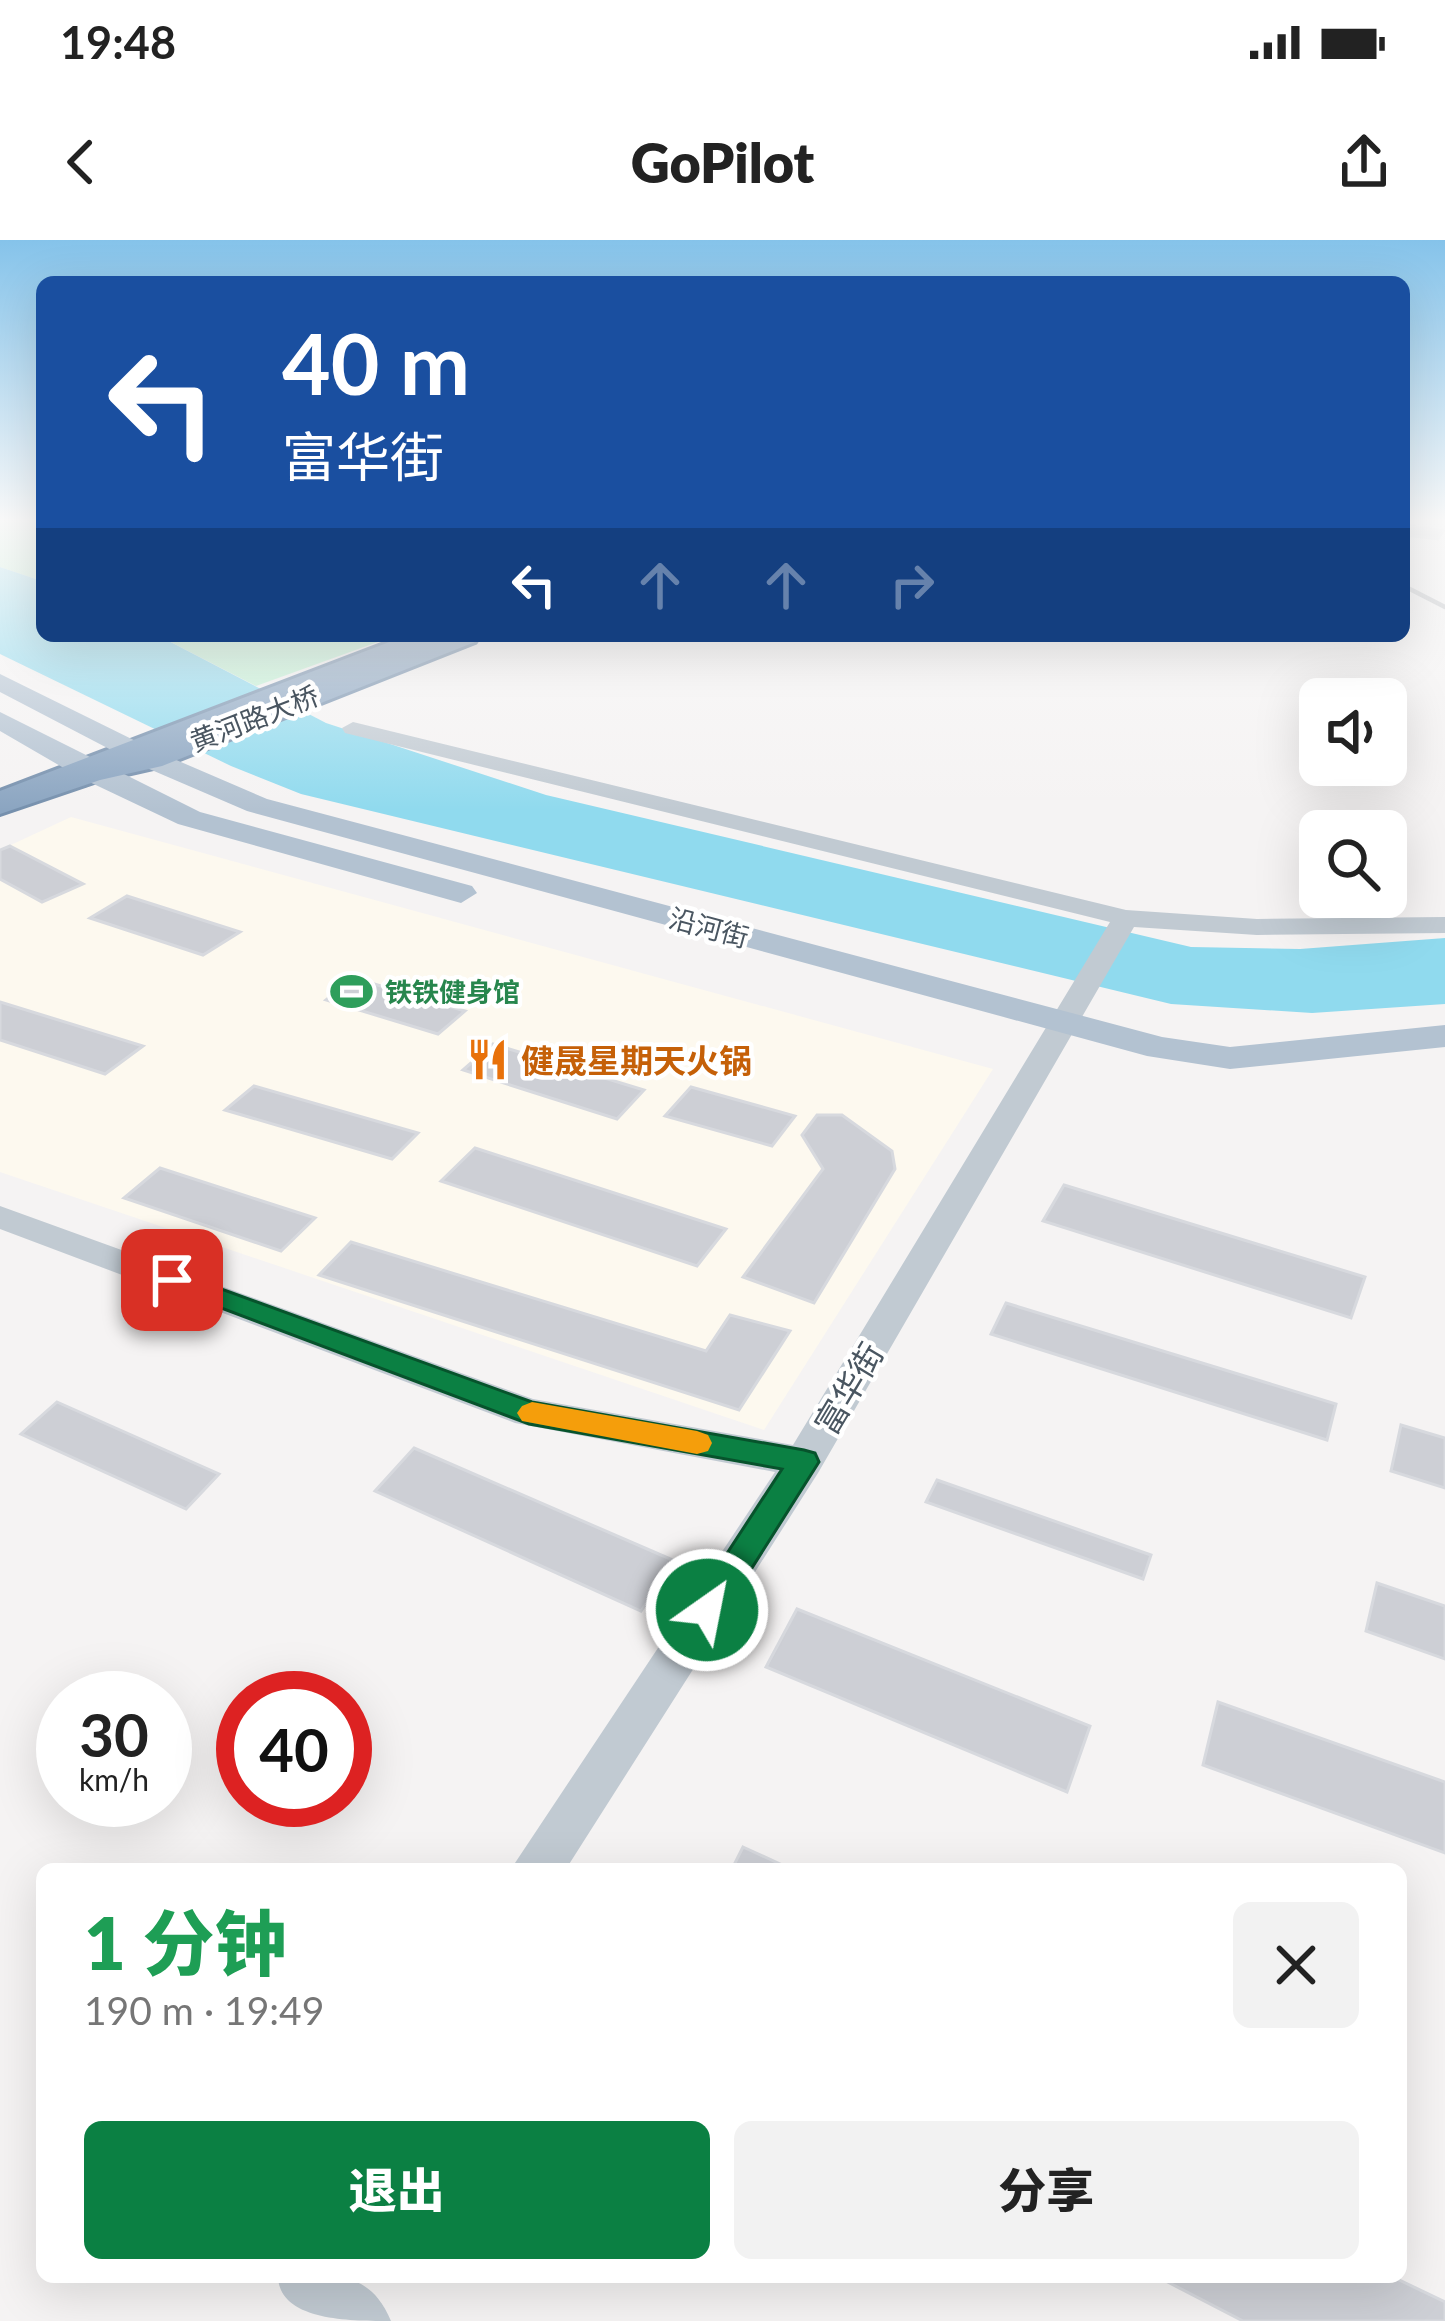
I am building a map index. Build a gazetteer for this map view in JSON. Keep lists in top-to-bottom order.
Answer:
{
  "streets": {
    "highway": ["黄河路大桥"],
    "main road": ["沿河街"],
    "street": ["富华街"]
  },
  "crossings": [
    ["黄河路大桥", "沿河街"],
    ["沿河街", "富华街"]
  ],
  "places": {
    "sports": ["铁铁健身馆"],
    "restaurant": ["健晟星期天火锅"]
  },
  "page": {
    "status": "19:48",
    "header": "GoPilot",
    "turn": ["40 m", "富华街"],
    "speed": "30 km/h",
    "limit": "40",
    "heading": ["1 分钟", "190 m · 19:49"],
    "buttons": ["退出", "分享"]
  }
}
